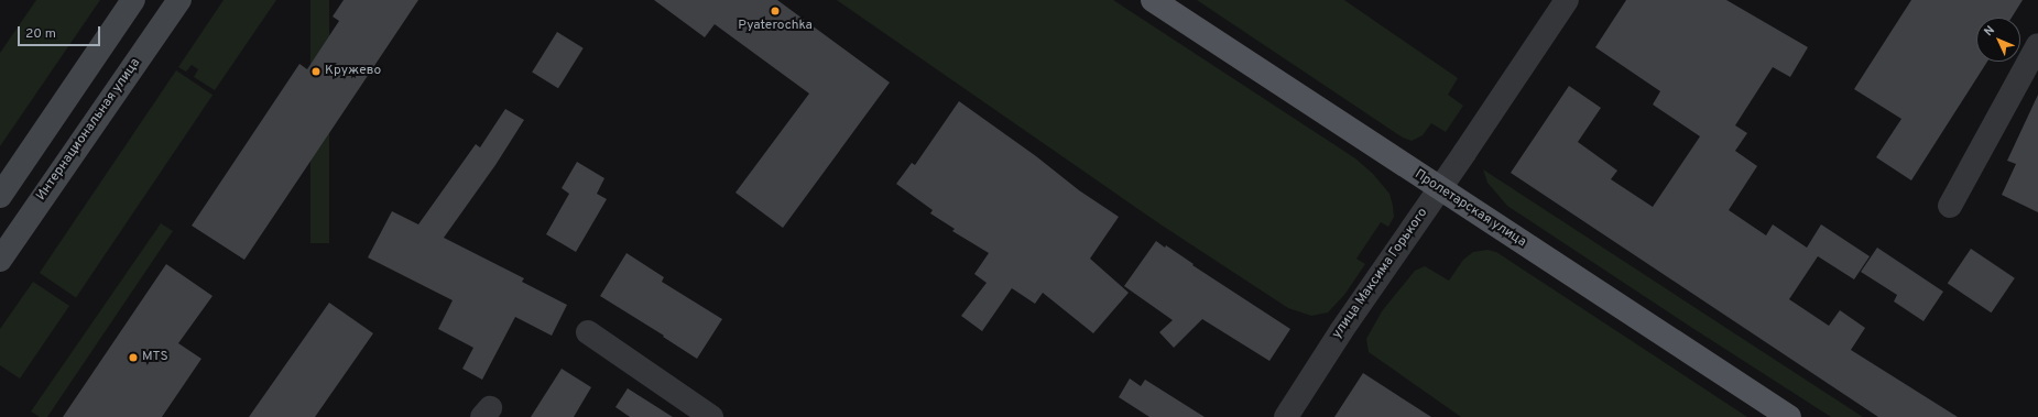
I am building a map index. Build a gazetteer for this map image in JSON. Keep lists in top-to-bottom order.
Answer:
{
  "streets": {
    "main road": ["Интернациональная улица", "Пролетарская улица"],
    "street": ["улица Максима Горького"]
  },
  "crossings": [
    ["Пролетарская улица", "улица Максима Горького"]
  ],
  "places": ["Pyaterochka", "Кружево", "MTS"],
  "scale_bar": "20 m",
  "north": "top left"
}
